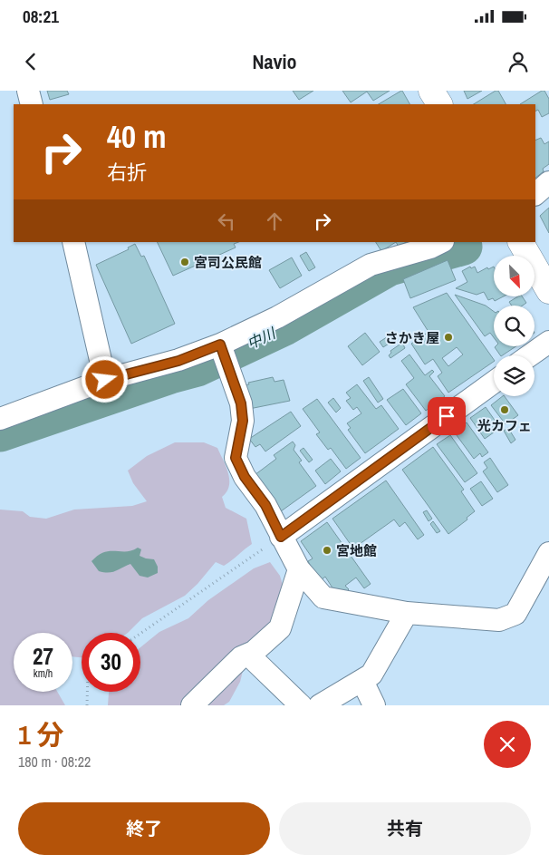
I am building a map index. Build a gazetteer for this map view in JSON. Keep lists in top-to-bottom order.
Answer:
{
  "water": ["中川"],
  "places": [
    "宮司公民館",
    "さかき屋",
    "光カフェ",
    "宮地館"
  ],
  "north": "bottom right",
  "page": {
    "status": "08:21",
    "header": "Navio",
    "turn": ["40 m", "右折"],
    "speed": "27 km/h",
    "limit": "30",
    "heading": ["1 分", "180 m · 08:22"],
    "buttons": ["終了", "共有"]
  }
}
